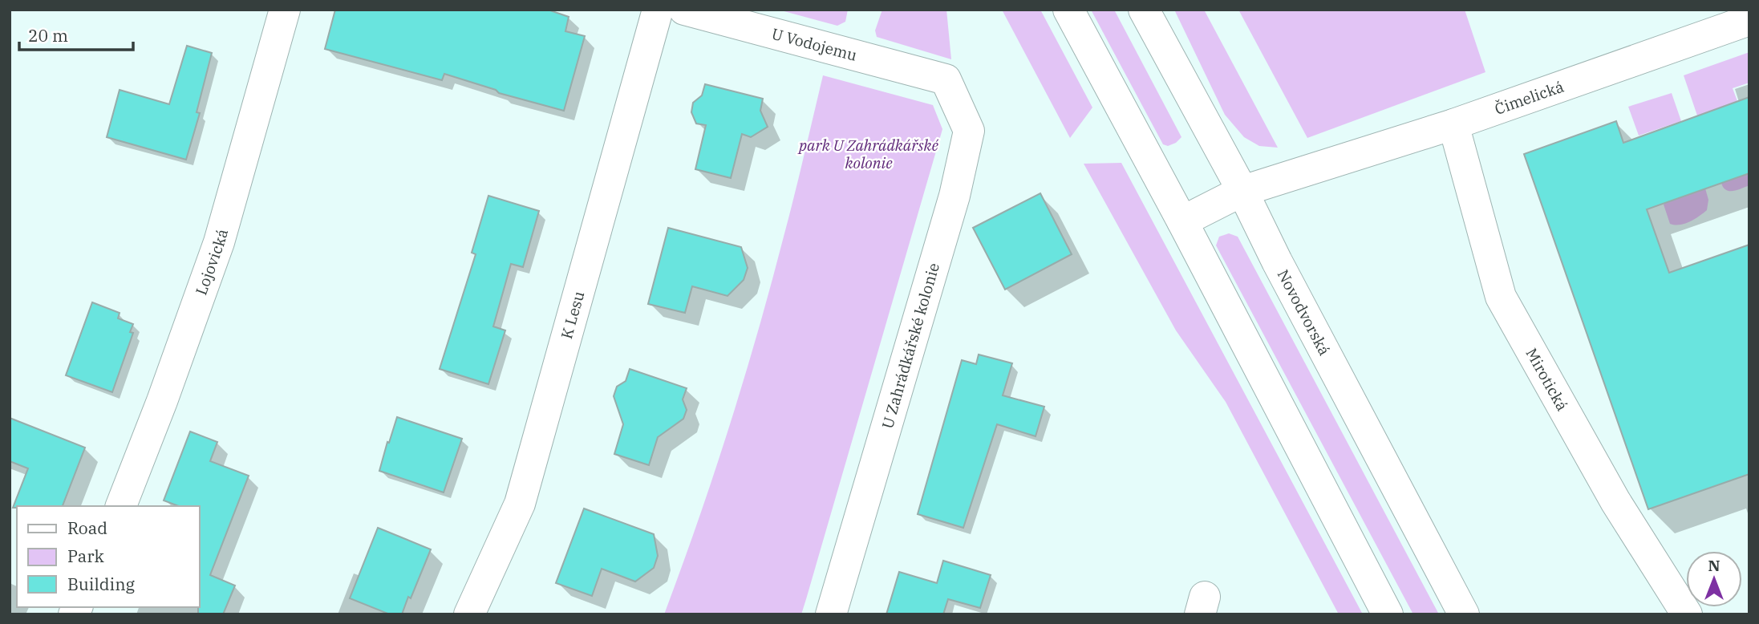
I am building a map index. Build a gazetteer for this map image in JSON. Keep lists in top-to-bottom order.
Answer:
{
  "streets": {
    "street": [
      "U Vodojemu",
      "Čimelická",
      "Lojovická",
      "Novodvorská",
      "K Lesu",
      "U Zahrádkářské kolonie",
      "Mirotická"
    ]
  },
  "crossings": [
    ["U Vodojemu", "U Zahrádkářské kolonie"],
    ["Čimelická", "Novodvorská"],
    ["Čimelická", "Mirotická"]
  ],
  "parks": ["park U Zahrádkářské kolonie"],
  "legend": ["Road", "Park", "Building"],
  "scale_bar": "20 m",
  "north": "top"
}
